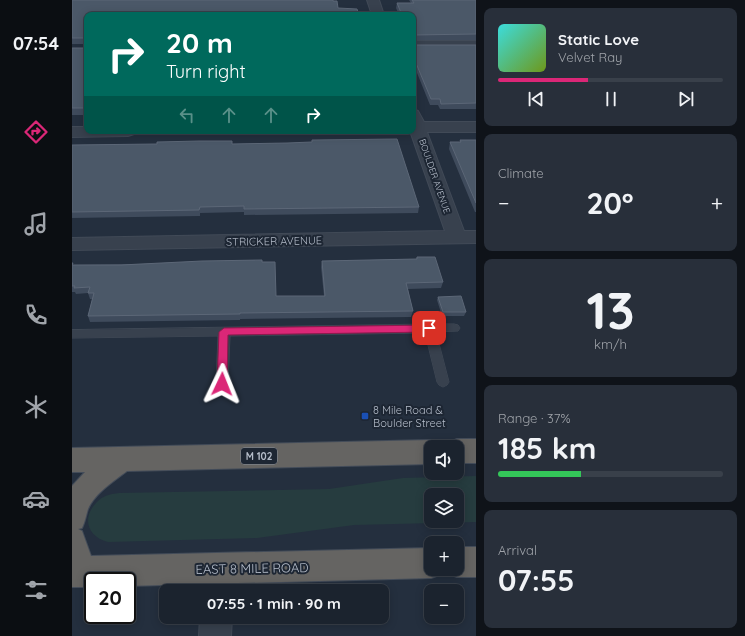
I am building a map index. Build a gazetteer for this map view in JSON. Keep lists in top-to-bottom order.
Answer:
{
  "streets": {
    "highway": ["M 102", "EAST 8 MILE ROAD"],
    "street": ["BOULDER AVENUE", "STRICKER AVENUE"]
  },
  "crossings": [
    ["BOULDER AVENUE", "STRICKER AVENUE"]
  ],
  "places": {
    "transit": ["8 Mile Road & Boulder Street"]
  },
  "page": {
    "tabs": "07:54",
    "turn": ["20 m", "Turn right"],
    "song": ["Static Love", "Velvet Ray"],
    "tile": [
      "Climate",
      ["13", "km/h"],
      ["Range · 37%", "185 km"],
      ["Arrival", "07:55"]
    ],
    "heat": ["−", "20°", "+"],
    "map_buttons": ["+", "−"],
    "limit": "20",
    "trip": "07:55 · 1 min · 90 m"
  }
}
